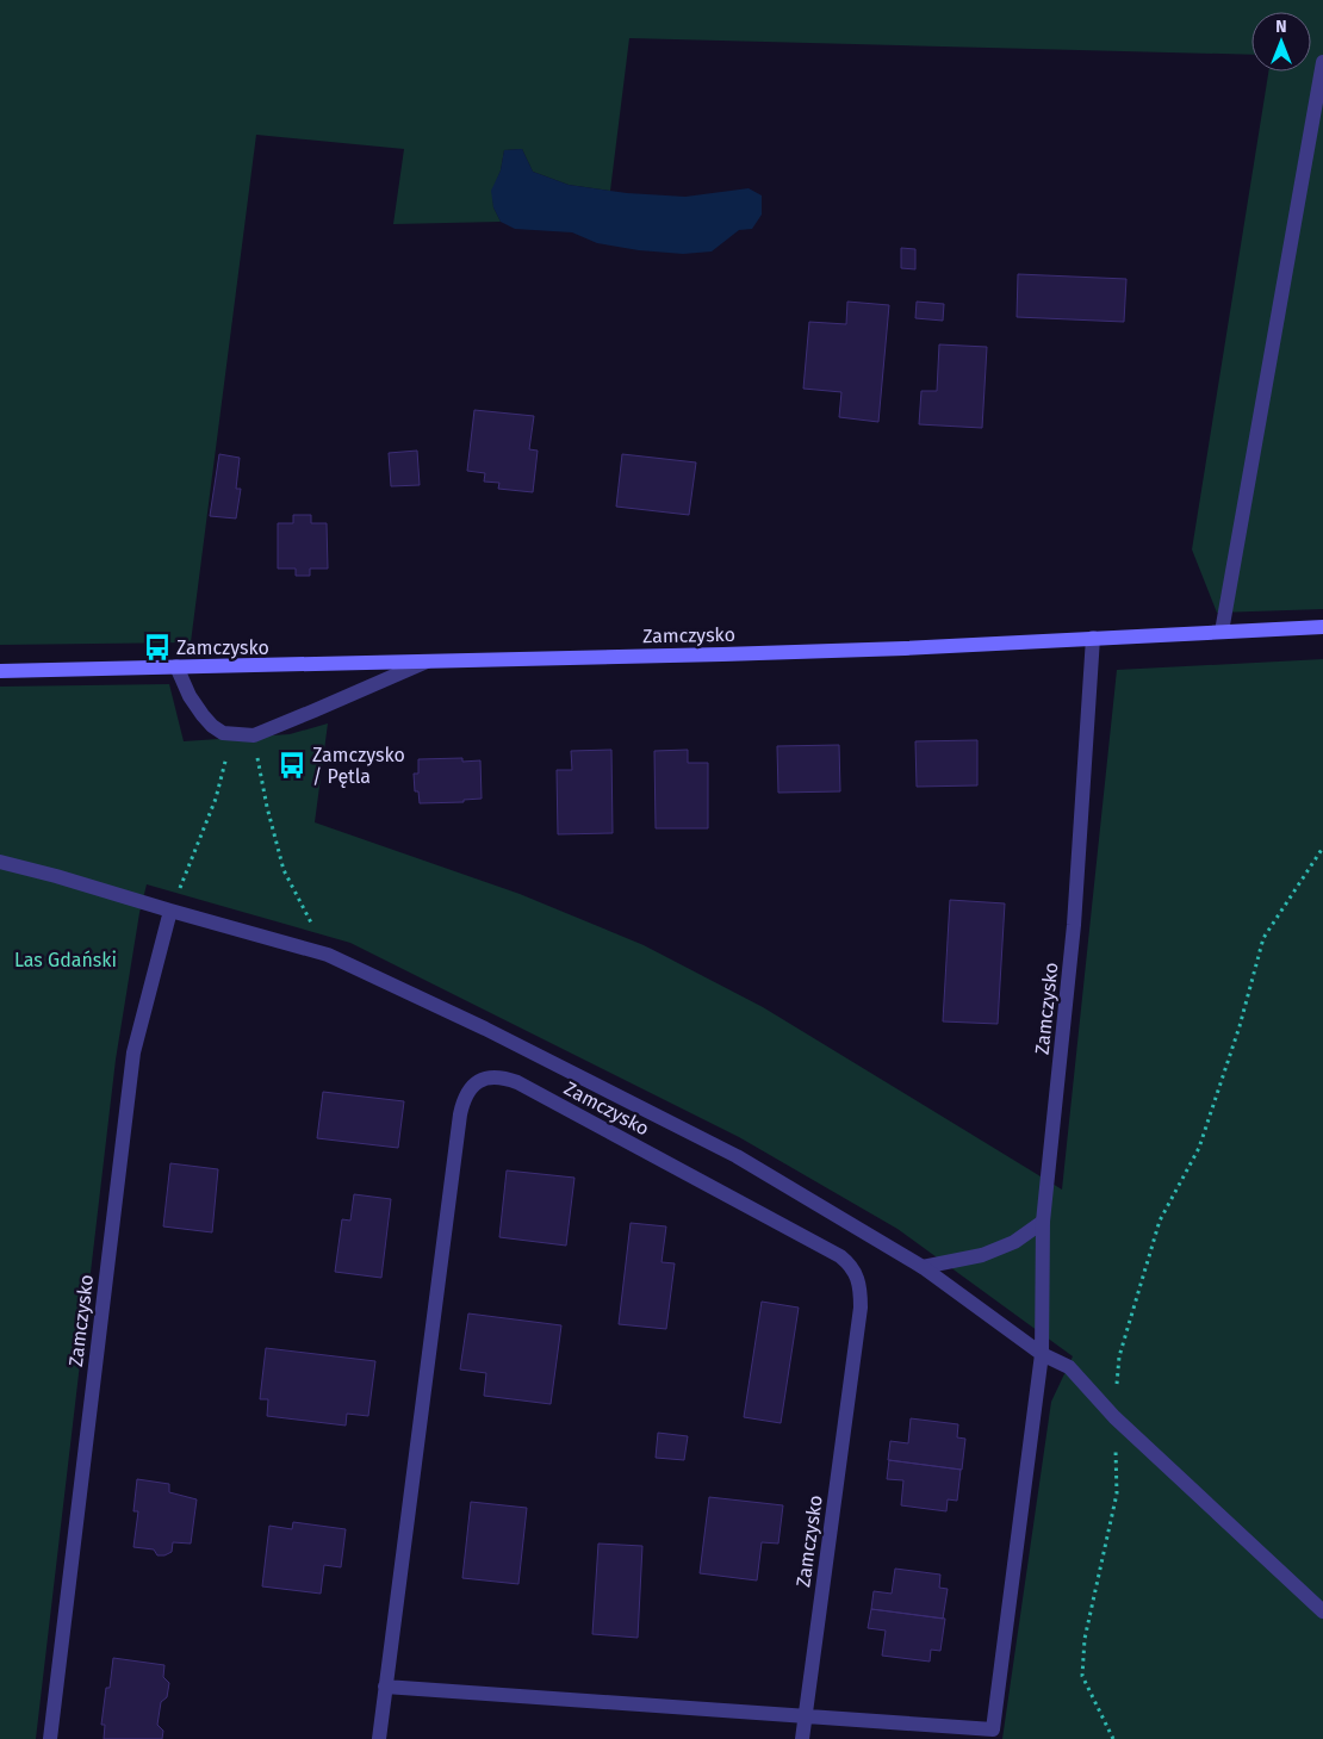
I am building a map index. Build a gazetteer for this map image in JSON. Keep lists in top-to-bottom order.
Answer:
{
  "streets": {
    "street": ["Zamczysko"]
  },
  "parks": ["Las Gdański"],
  "places": {
    "bus stop": ["Zamczysko", "Zamczysko / Pętla"]
  },
  "north": "top"
}
